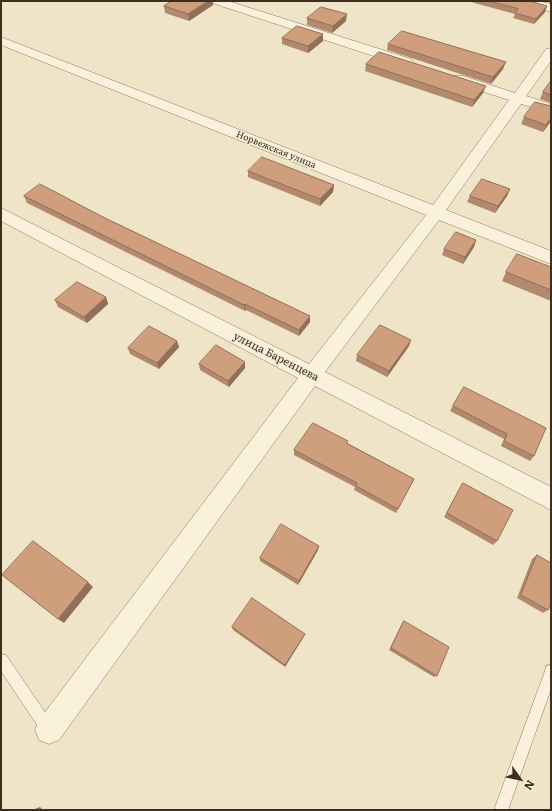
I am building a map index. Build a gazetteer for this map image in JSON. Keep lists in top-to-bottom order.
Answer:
{
  "streets": {
    "street": ["Норвежская улица", "улица Баренцева"]
  },
  "north": "bottom right"
}
